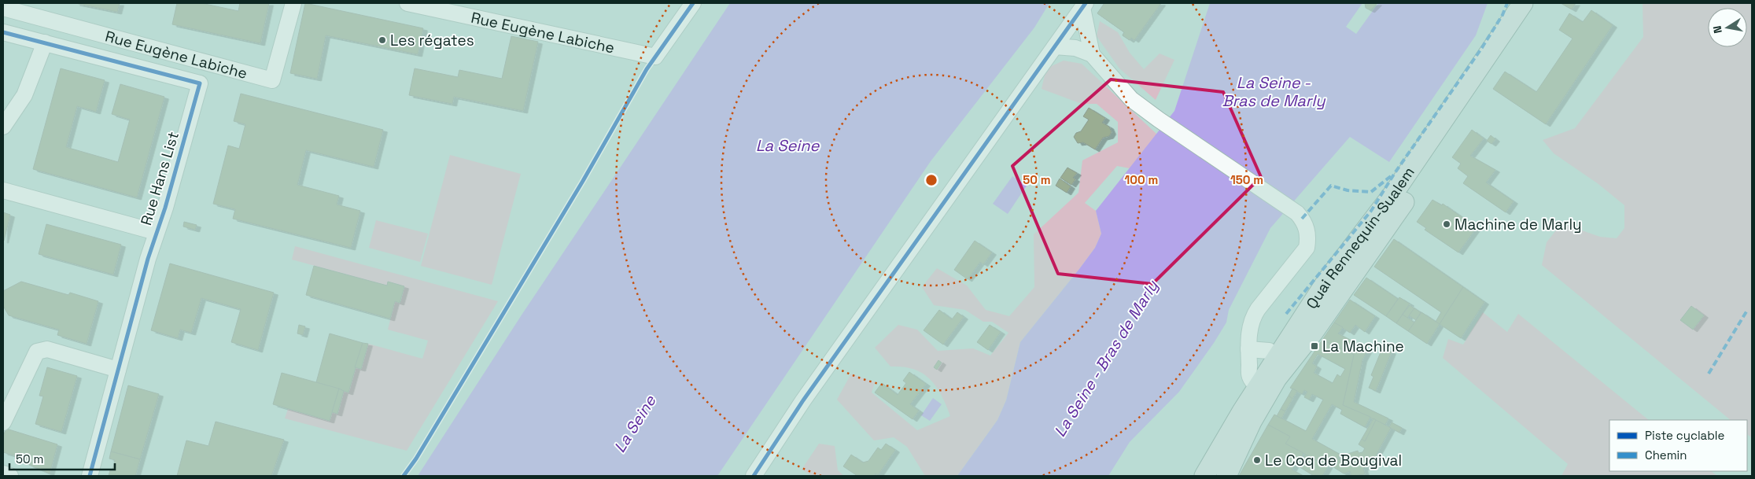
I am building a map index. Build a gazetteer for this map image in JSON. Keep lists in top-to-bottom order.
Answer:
{
  "streets": {
    "main road": ["Quai Rennequin-Sualem"],
    "street": ["Rue Eugène Labiche", "Rue Hans List"]
  },
  "water": ["La Seine - Bras de Marly", "La Seine"],
  "places": {
    "other": ["Les régates", "Machine de Marly", "Le Coq de Bougival"],
    "transit": ["La Machine"]
  },
  "legend": ["Piste cyclable", "Chemin"],
  "scale_bar": "50 m",
  "north": "left",
  "rings": ["50 m", "100 m", "150 m"]
}
